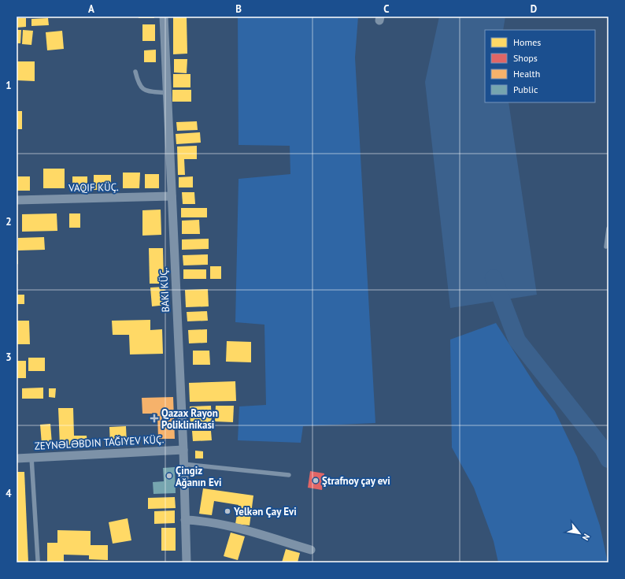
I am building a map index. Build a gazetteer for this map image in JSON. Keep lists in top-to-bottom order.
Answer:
{
  "streets": {
    "street": ["VAQIF KÜÇ."]
  },
  "places": {
    "health": ["Qazax Rayon Poliklinikasi"],
    "other": ["Çingiz Ağanın Evi", "Ştrafnoy çay evi", "Yelkən Çay Evi"]
  },
  "legend": [
    "Homes",
    "Shops",
    "Health",
    "Public"
  ],
  "north": "bottom right",
  "grid": {
    "columns": [
      "A",
      "B",
      "C",
      "D"
    ],
    "rows": [
      "1",
      "2",
      "3",
      "4"
    ]
  }
}
